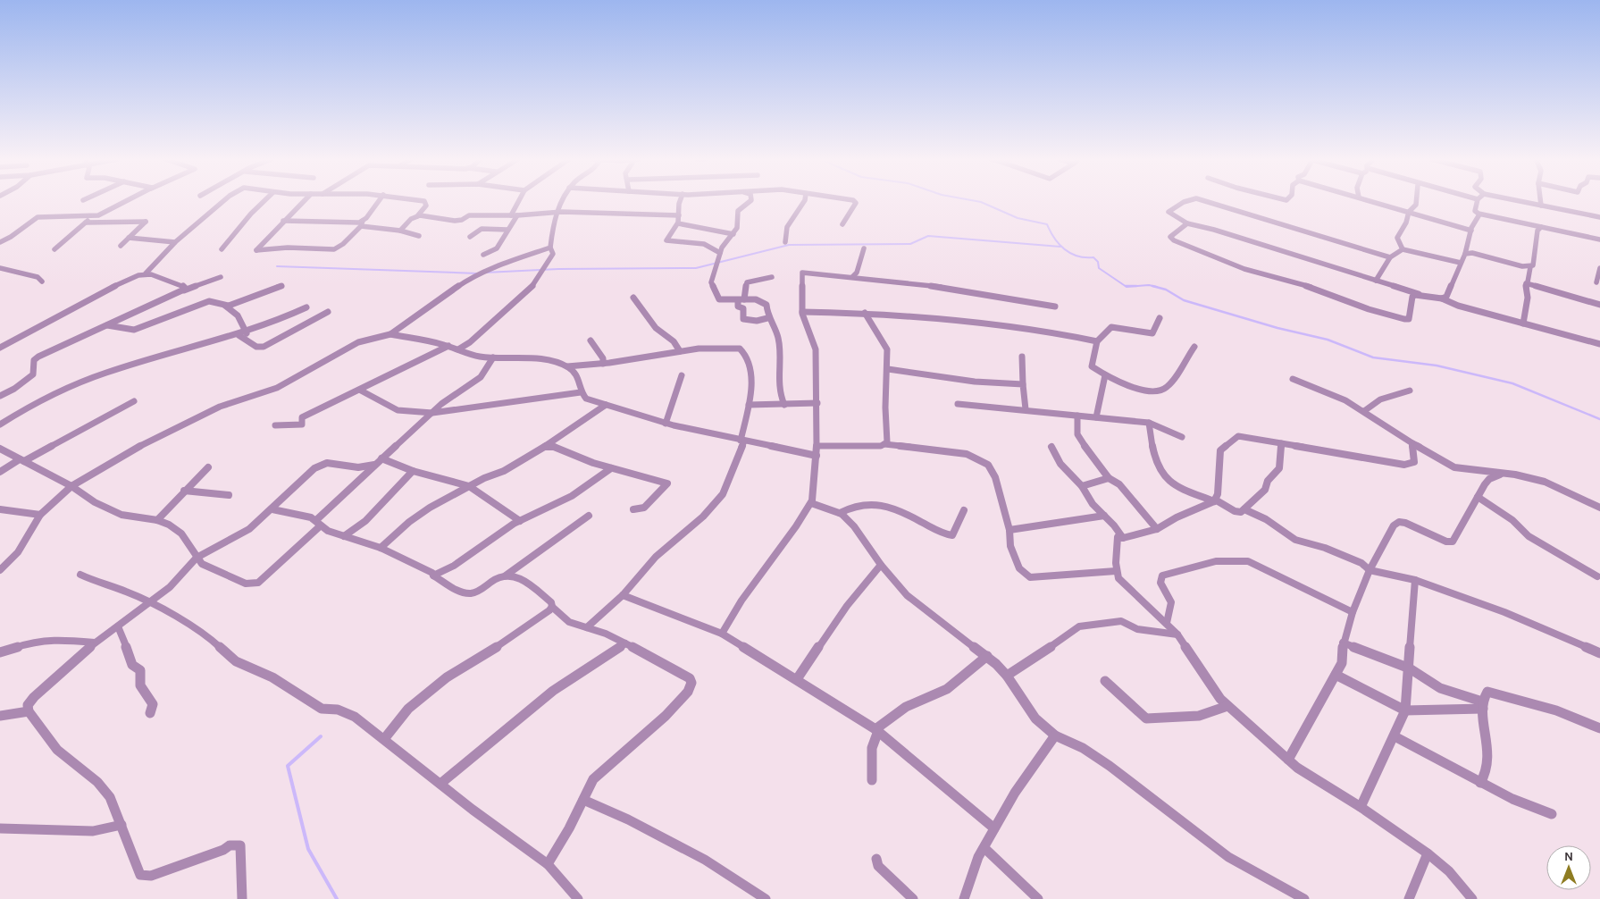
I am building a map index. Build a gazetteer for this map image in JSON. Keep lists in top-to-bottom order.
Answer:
{
  "north": "top"
}
